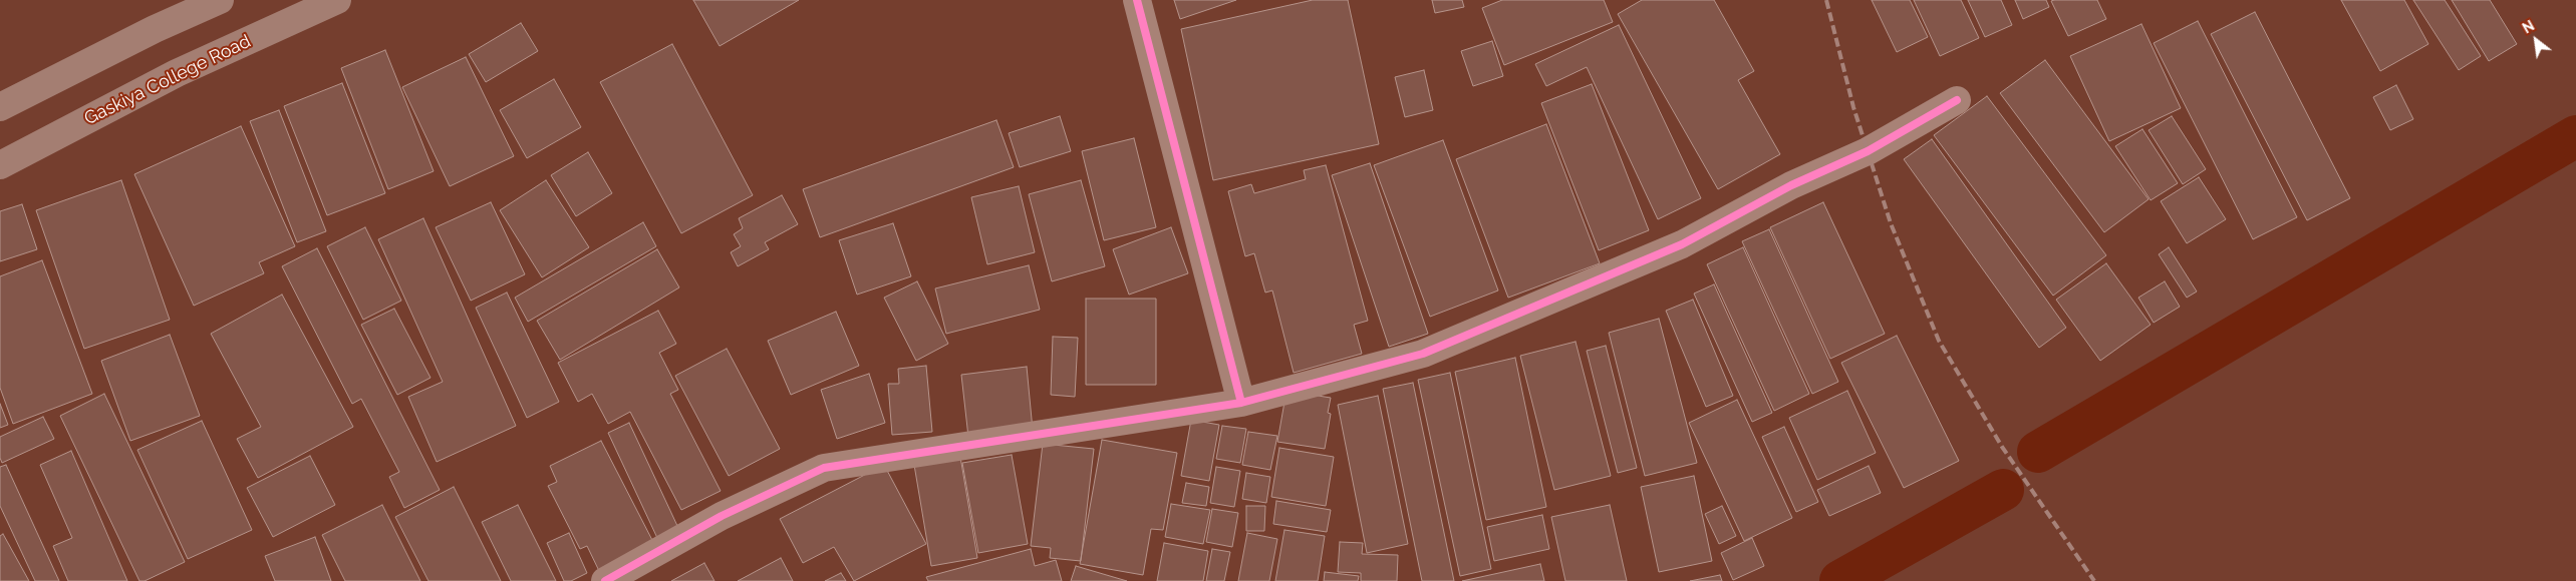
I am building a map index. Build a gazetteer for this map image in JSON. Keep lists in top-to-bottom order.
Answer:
{
  "streets": {
    "main road": ["Gaskiya College Road"]
  },
  "north": "top left"
}
